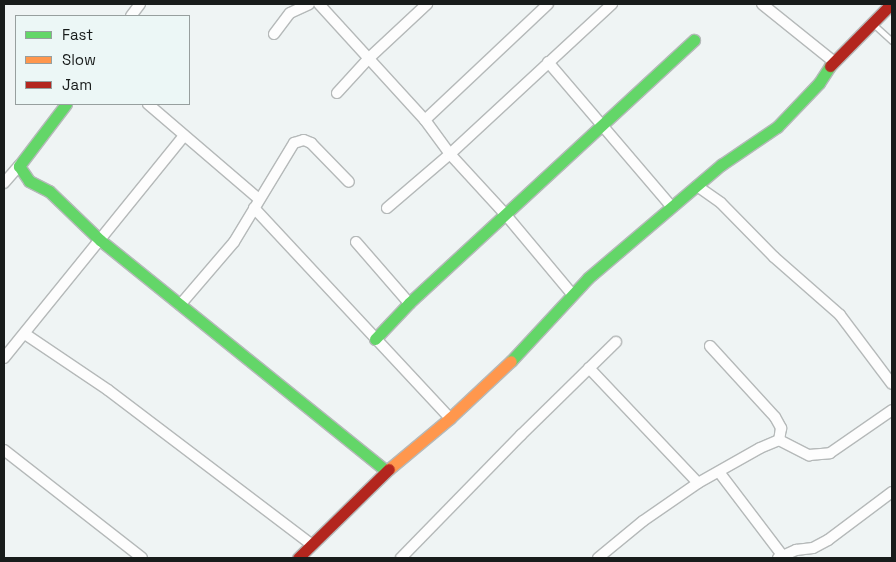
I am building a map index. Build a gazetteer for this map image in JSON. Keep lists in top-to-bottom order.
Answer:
{
  "legend": ["Fast", "Slow", "Jam"]
}
